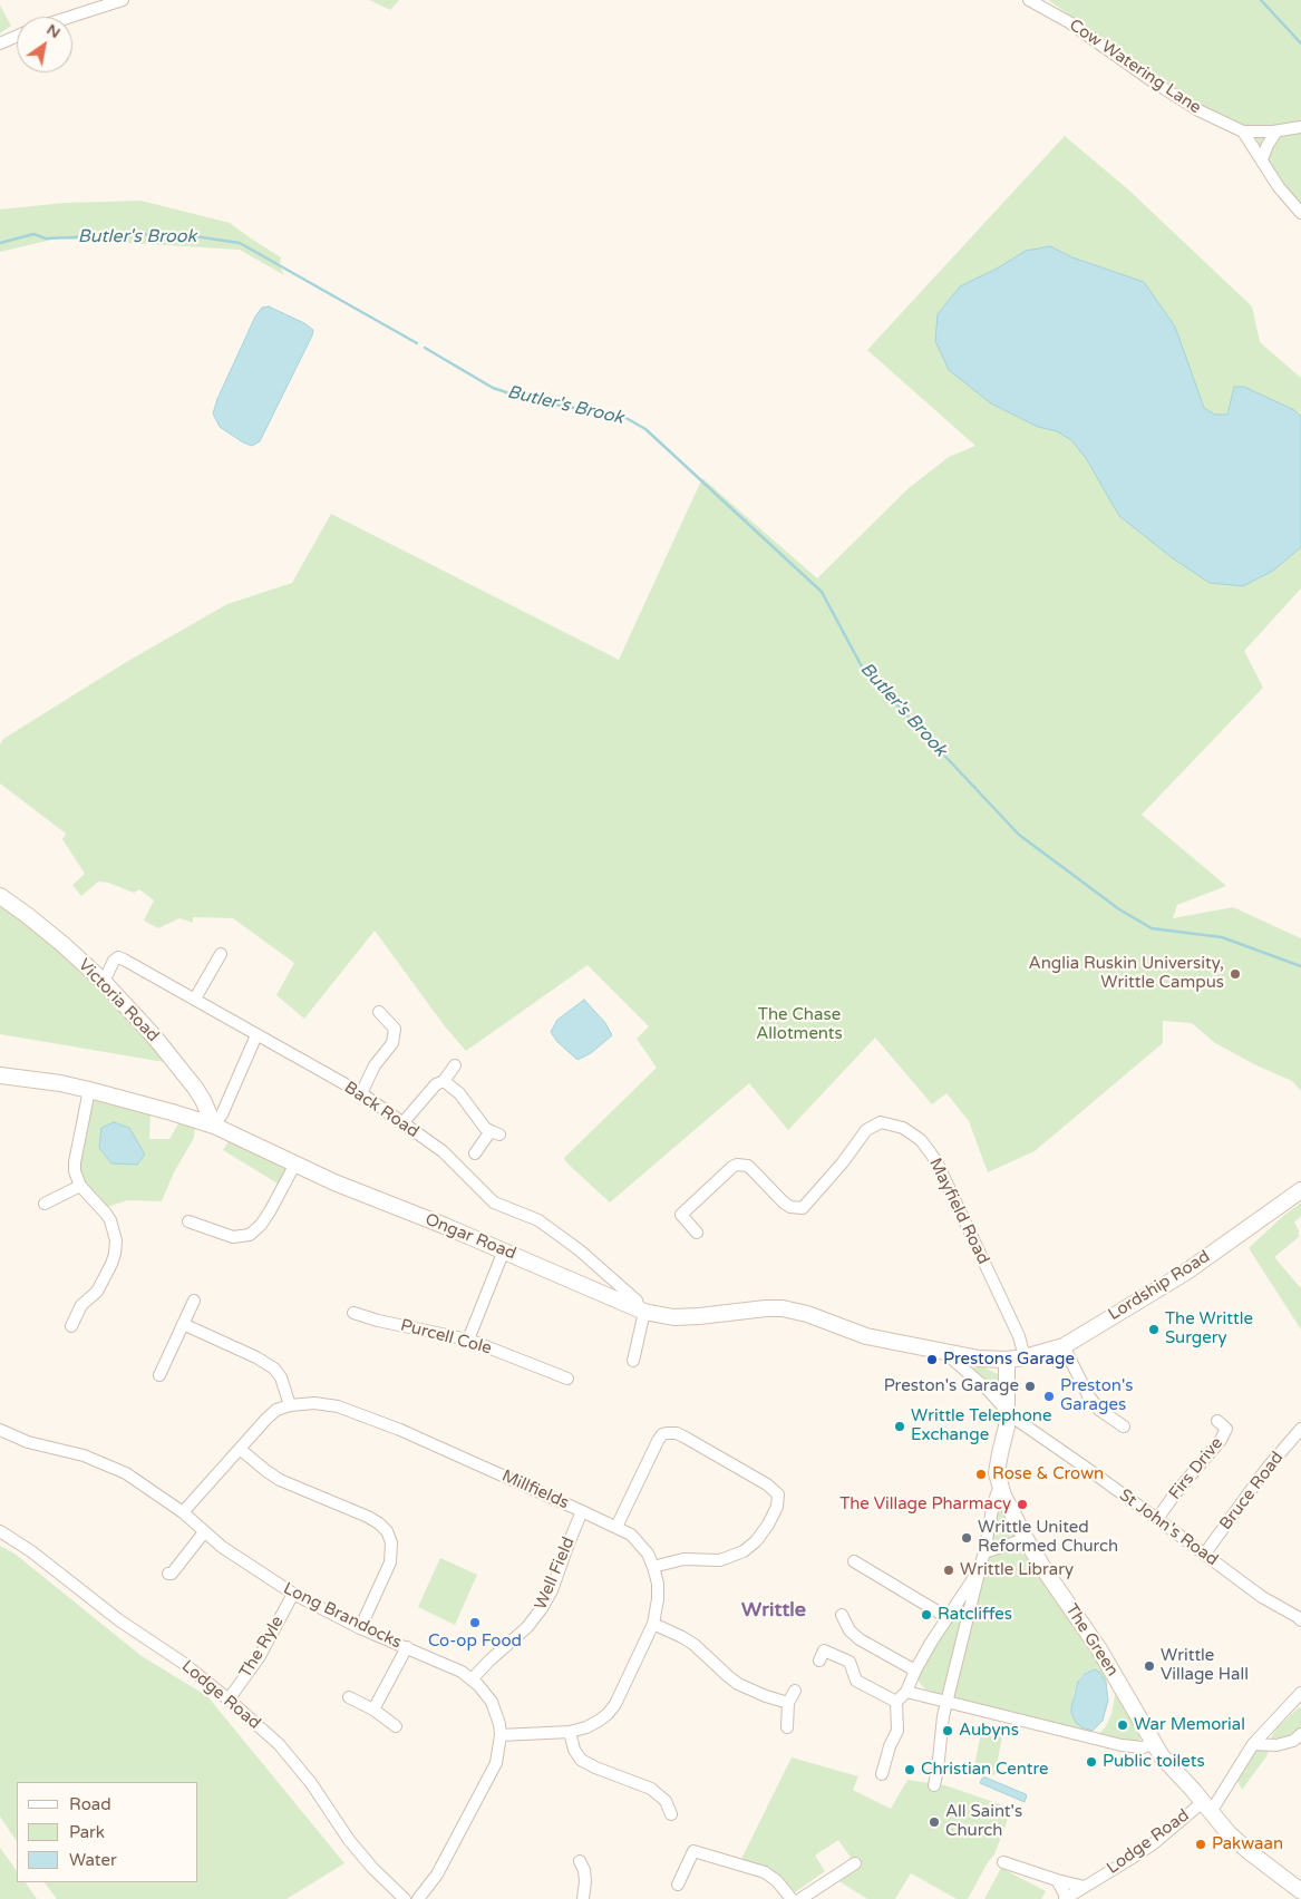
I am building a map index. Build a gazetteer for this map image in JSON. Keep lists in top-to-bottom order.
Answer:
{
  "streets": {
    "street": [
      "Cow Watering Lane",
      "Victoria Road",
      "Back Road",
      "Mayfield Road",
      "Ongar Road",
      "Lordship Road",
      "Purcell Cole",
      "Firs Drive",
      "Millfields",
      "Bruce Road",
      "St John's Road",
      "Well Field",
      "Long Brandocks",
      "The Green",
      "The Ryle",
      "Lodge Road"
    ]
  },
  "crossings": [
    ["Victoria Road", "Back Road"],
    ["Victoria Road", "Ongar Road"],
    ["Back Road", "Ongar Road"],
    ["Mayfield Road", "Lordship Road"],
    ["Ongar Road", "Lordship Road"],
    ["Ongar Road", "St John's Road"],
    ["Ongar Road", "The Green"],
    ["Lordship Road", "The Green"],
    ["Firs Drive", "St John's Road"],
    ["Millfields", "Well Field"],
    ["Millfields", "Long Brandocks"],
    ["Bruce Road", "St John's Road"],
    ["St John's Road", "The Green"],
    ["Well Field", "Long Brandocks"],
    ["Long Brandocks", "The Ryle"],
    ["The Green", "Lodge Road"],
    ["The Ryle", "Lodge Road"]
  ],
  "districts": ["Writtle"],
  "water": ["Butler's Brook"],
  "parks": ["The Chase Allotments"],
  "places": [
    "Anglia Ruskin University, Writtle Campus",
    "The Writtle Surgery",
    "Prestons Garage",
    "Preston's Garage",
    "Preston's Garages",
    "Writtle Telephone Exchange",
    "Rose & Crown",
    "The Village Pharmacy",
    "Writtle United Reformed Church",
    "Writtle Library",
    "Ratcliffes",
    "Co-op Food",
    "Writtle Village Hall",
    "War Memorial",
    "Aubyns",
    "Public toilets",
    "Christian Centre",
    "All Saint's Church",
    "Pakwaan"
  ],
  "legend": ["Road", "Park", "Water"],
  "north": "top right"
}
